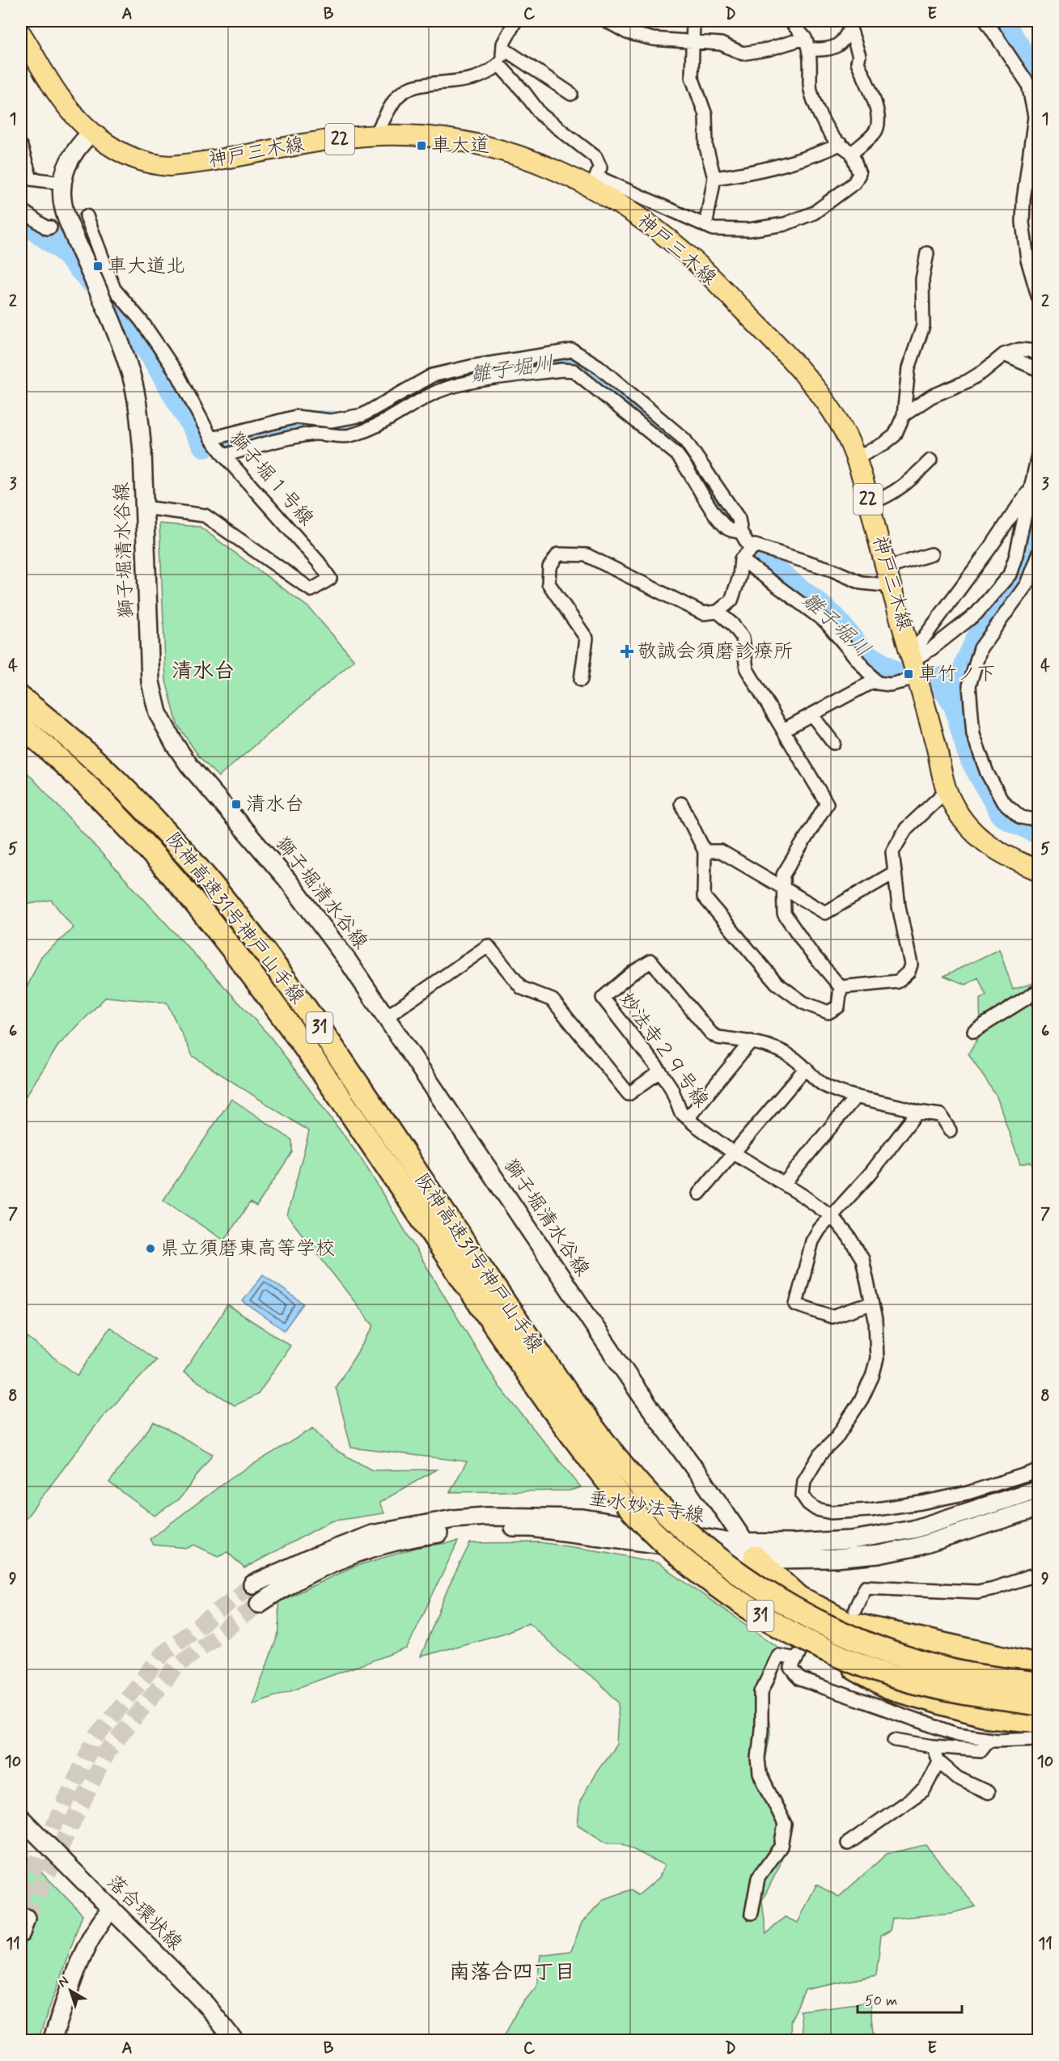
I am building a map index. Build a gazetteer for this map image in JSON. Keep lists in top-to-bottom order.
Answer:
{
  "streets": {
    "highway": ["阪神高速31号神戸山手線", "31"],
    "main road": ["22", "神戸三木線"],
    "street": [
      "獅子堀１号線",
      "獅子堀清水谷線",
      "妙法寺２９号線",
      "垂水妙法寺線",
      "落合環状線"
    ]
  },
  "crossings": [
    ["神戸三木線", "獅子堀清水谷線"],
    ["獅子堀１号線", "獅子堀清水谷線"],
    ["獅子堀清水谷線", "31"],
    ["獅子堀清水谷線", "垂水妙法寺線"],
    ["31", "垂水妙法寺線"]
  ],
  "districts": ["清水台", "南落合四丁目"],
  "water": ["雛子堀川"],
  "places": {
    "transit": [
      "車大道",
      "車大道北",
      "車竹ノ下",
      "清水台"
    ],
    "health": ["敬誠会須磨診療所"],
    "other": ["県立須磨東高等学校"]
  },
  "scale_bar": "50 m",
  "north": "top left",
  "grid": {
    "columns": [
      "A",
      "B",
      "C",
      "D",
      "E"
    ],
    "rows": [
      "1",
      "2",
      "3",
      "4",
      "5",
      "6",
      "7",
      "8",
      "9",
      "10",
      "11"
    ]
  }
}
